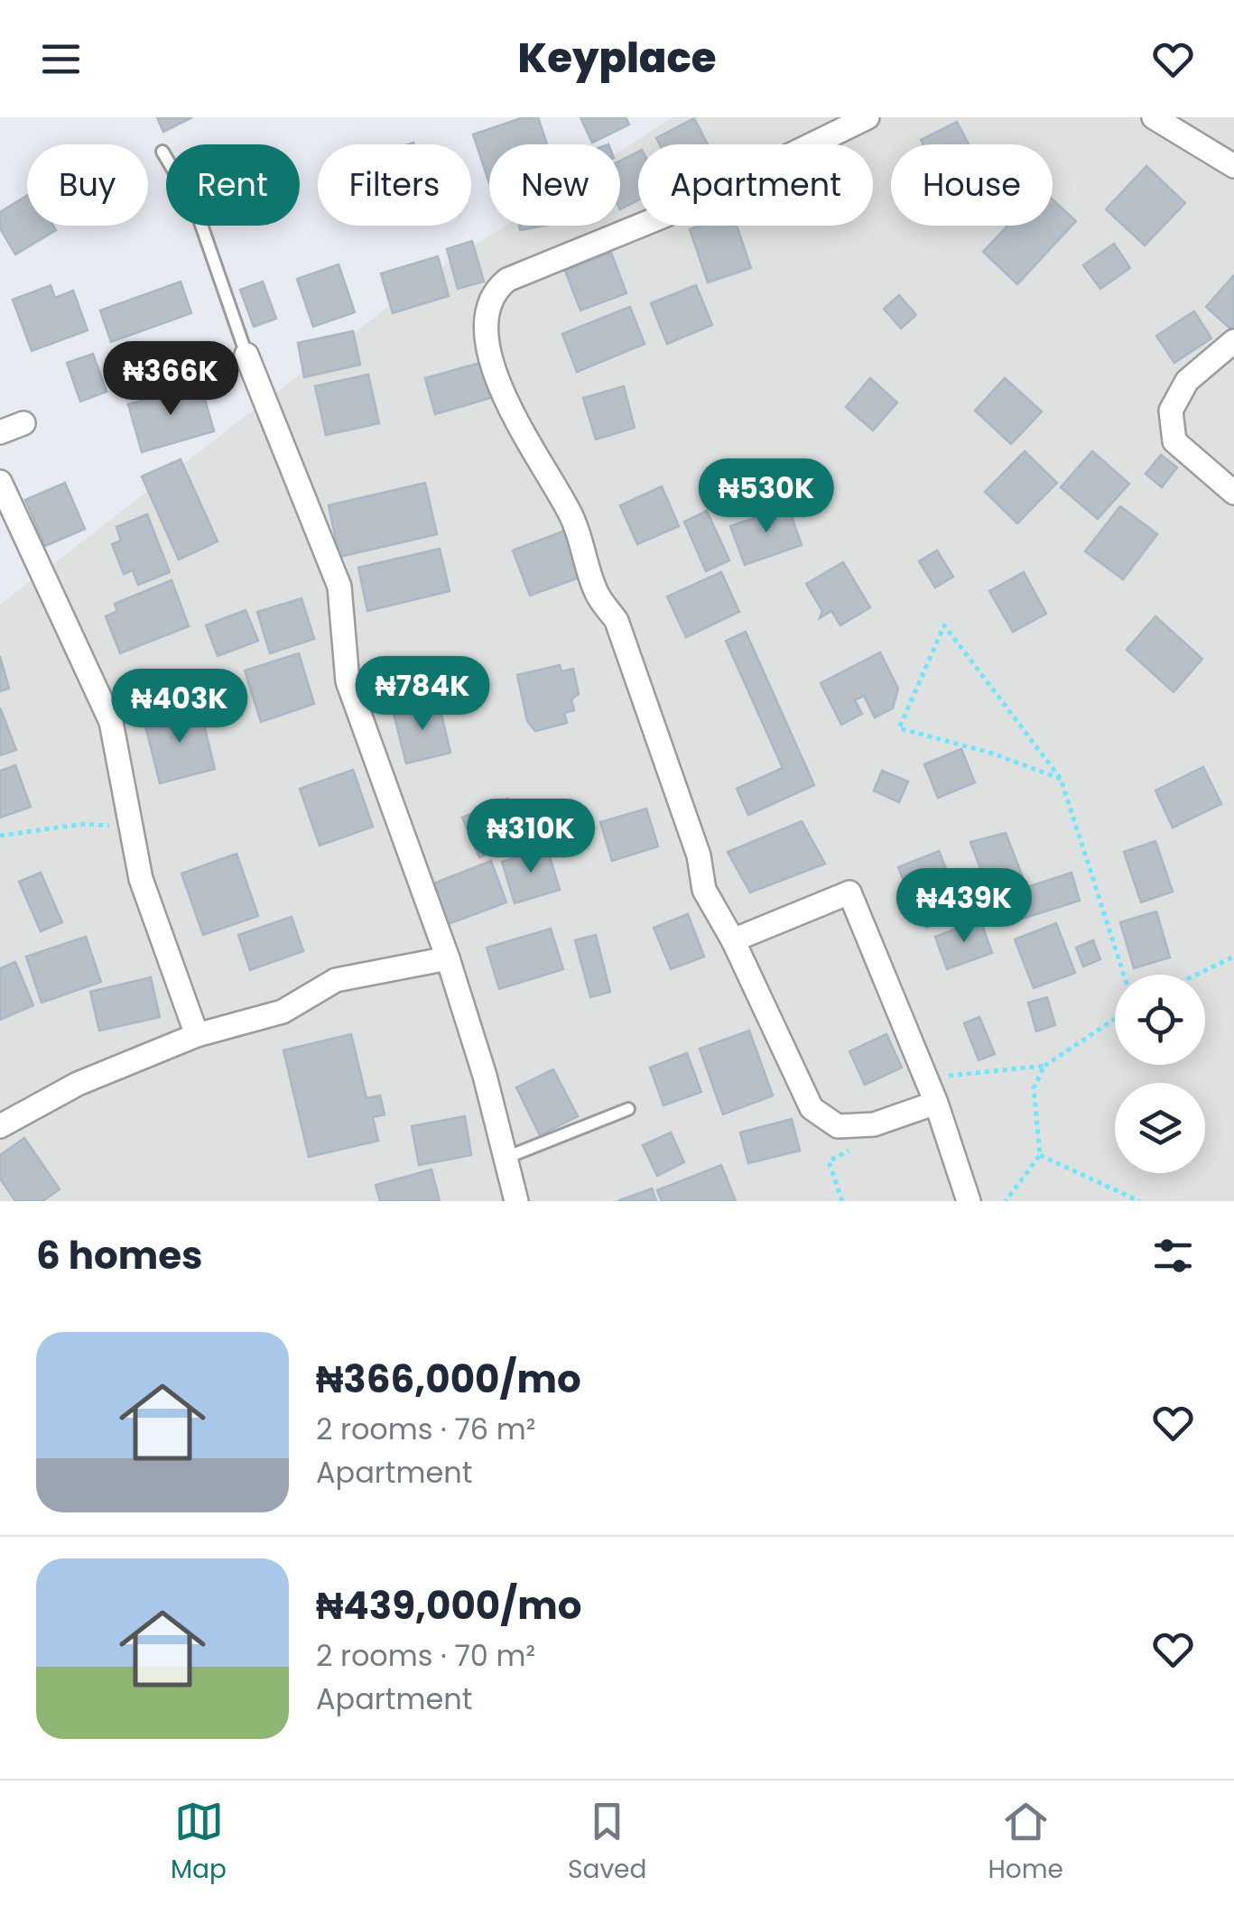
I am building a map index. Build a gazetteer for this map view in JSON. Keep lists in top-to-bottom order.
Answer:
{
  "page": {
    "header": "Keyplace",
    "chip": [
      "Buy",
      "Rent",
      "Filters",
      "New",
      "Apartment",
      "House"
    ],
    "price": [
      "₦366K",
      "₦530K",
      "₦784K",
      "₦403K",
      "₦310K",
      "₦439K"
    ],
    "heading": "6 homes",
    "list": [
      {
        "name": "₦366,000/mo",
        "note": "2 rooms · 76 m² · Apartment"
      },
      {
        "name": "₦439,000/mo",
        "note": "2 rooms · 70 m² · Apartment"
      }
    ],
    "tabs": ["Map", "Saved", "Home"]
  }
}
